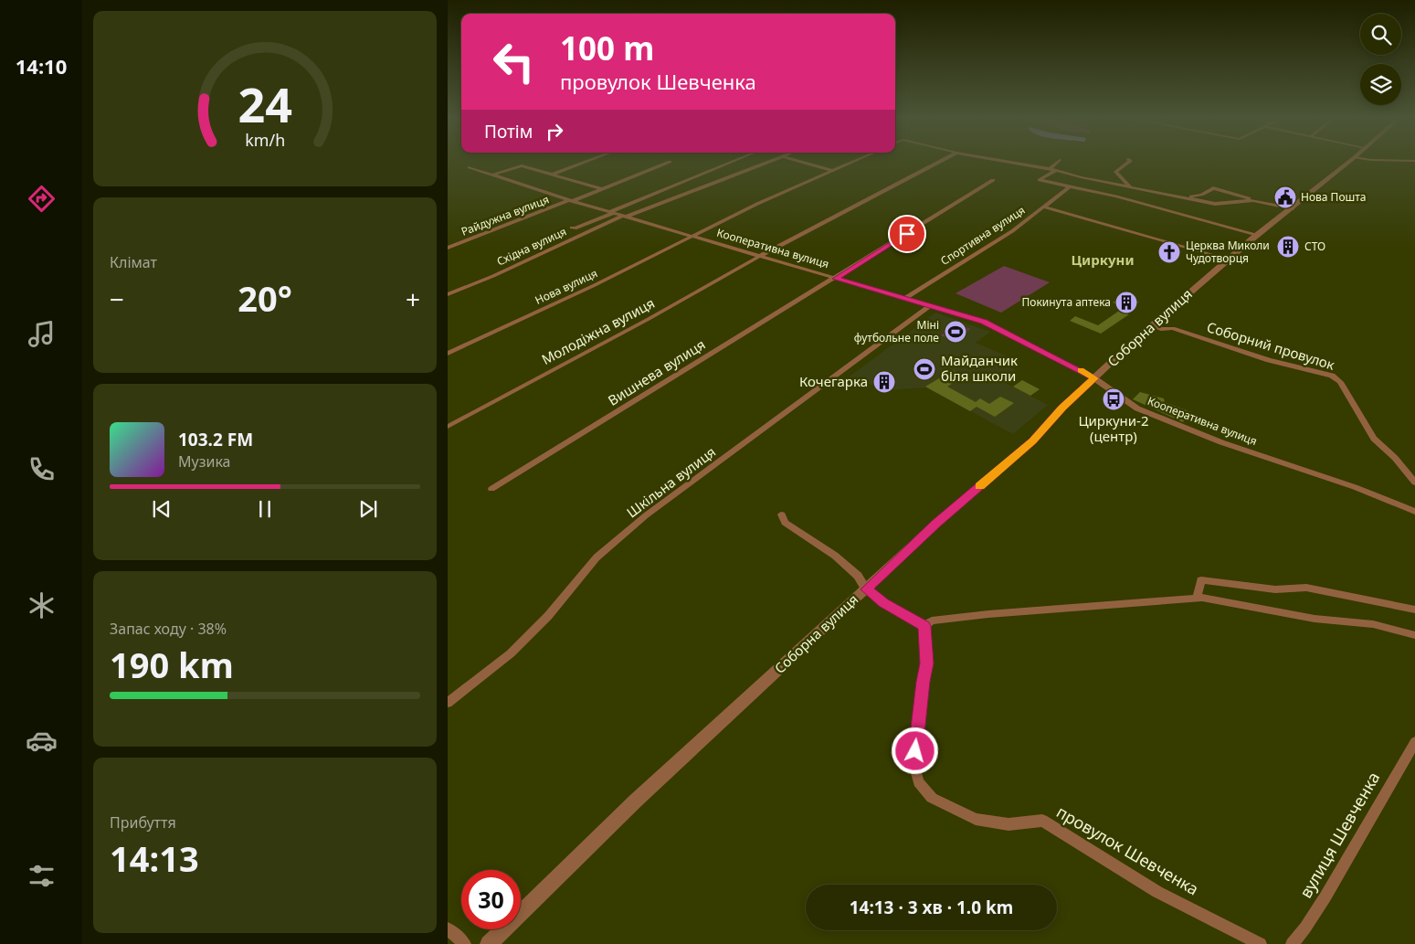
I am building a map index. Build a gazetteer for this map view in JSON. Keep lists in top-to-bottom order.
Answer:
{
  "streets": {
    "street": [
      "Райдужна вулиця",
      "Спортивна вулиця",
      "Східна вулиця",
      "Кооперативна вулиця",
      "Нова вулиця",
      "Соборна вулиця",
      "Молодіжна вулиця",
      "Соборний провулок",
      "Вишнева вулиця",
      "Шкільна вулиця",
      "вулиця Шевченка",
      "провулок Шевченка"
    ]
  },
  "crossings": [
    ["Райдужна вулиця", "Кооперативна вулиця"],
    ["Спортивна вулиця", "Кооперативна вулиця"],
    ["Східна вулиця", "Кооперативна вулиця"],
    ["Кооперативна вулиця", "Нова вулиця"],
    ["Кооперативна вулиця", "Соборна вулиця"],
    ["Кооперативна вулиця", "Молодіжна вулиця"],
    ["Кооперативна вулиця", "Вишнева вулиця"],
    ["Кооперативна вулиця", "Шкільна вулиця"],
    ["Соборна вулиця", "Соборний провулок"]
  ],
  "districts": ["Циркуни"],
  "places": {
    "public building": ["Нова Пошта"],
    "building": ["СТО", "Покинута аптека", "Кочегарка"],
    "church": ["Церква Миколи Чудотворця"],
    "sports": ["Міні футбольне поле", "Майданчик біля школи"],
    "bus stop": ["Циркуни-2 (центр)"]
  },
  "page": {
    "tabs": "14:10",
    "turn": ["100 m", "провулок Шевченка"],
    "then": "Потім",
    "tile": [
      "Клімат",
      ["Запас ходу · 38%", "190 km"],
      ["Прибуття", "14:13"]
    ],
    "heat": ["−", "20°", "+"],
    "song": ["103.2 FM", "Музика"],
    "limit": "30",
    "trip": "14:13 · 3 хв · 1.0 km",
    "gauge": ["24", "km/h"]
  }
}
